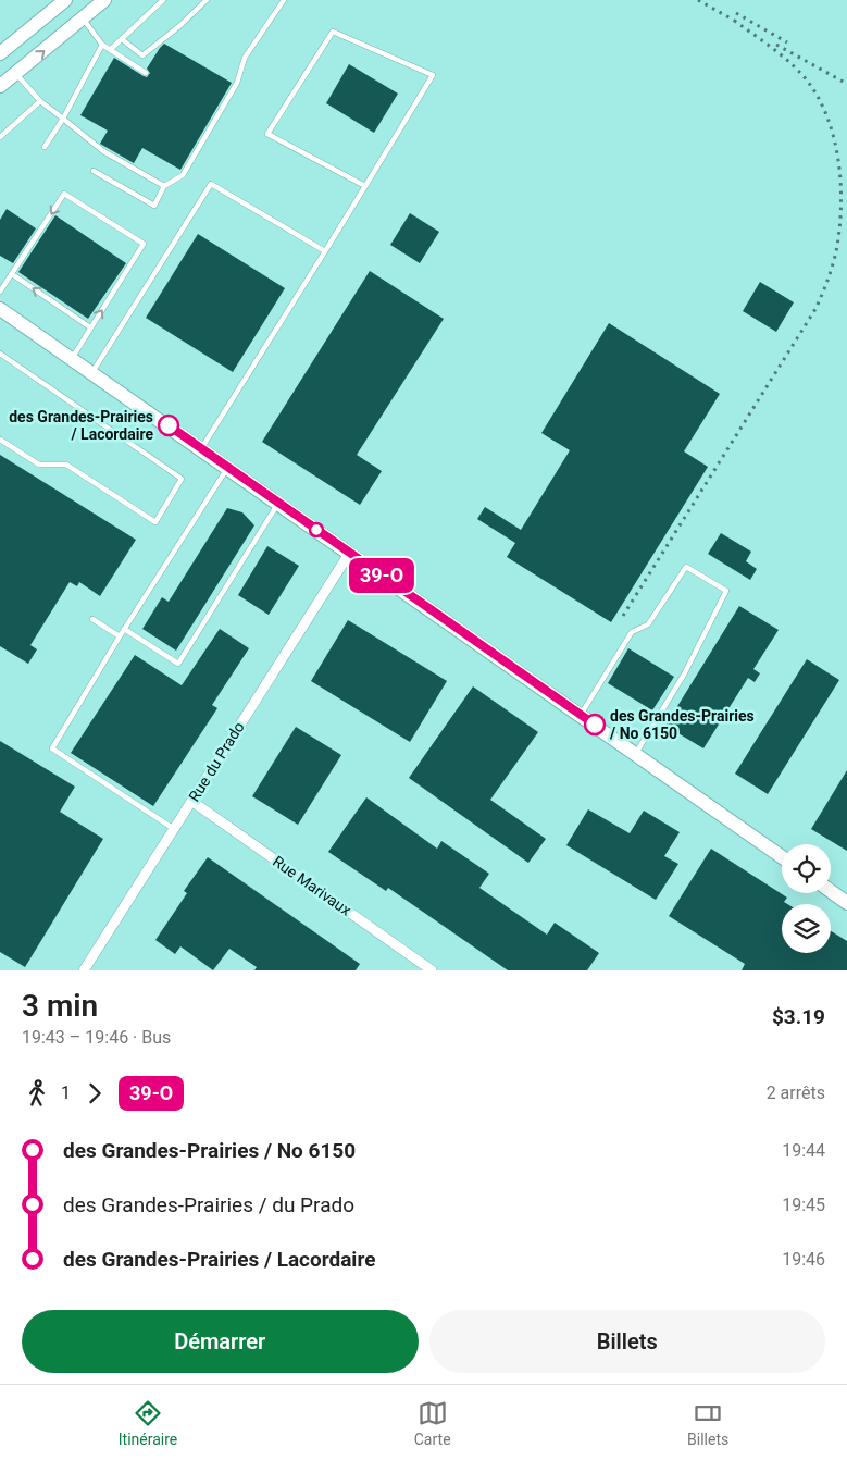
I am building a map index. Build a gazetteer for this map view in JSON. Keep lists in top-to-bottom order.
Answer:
{
  "streets": {
    "street": ["Rue du Prado", "Rue Marivaux"]
  },
  "crossings": [
    ["Rue du Prado", "Rue Marivaux"]
  ],
  "places": ["des Grandes-Prairies / Lacordaire", "des Grandes-Prairies / No 6150"],
  "lines": ["bus line 39-O"],
  "page": {
    "on_map": "39-O",
    "heading": ["3 min", "19:43 – 19:46 · Bus", "$3.19"],
    "legs": ["1", "39-O", "2 arrêts"],
    "list": [
      {
        "name": "des Grandes-Prairies / No 6150",
        "value": "19:44"
      },
      {
        "name": "des Grandes-Prairies / du Prado",
        "value": "19:45"
      },
      {
        "name": "des Grandes-Prairies / Lacordaire",
        "value": "19:46"
      }
    ],
    "buttons": ["Démarrer", "Billets"],
    "tabs": ["Itinéraire", "Carte", "Billets"]
  }
}
